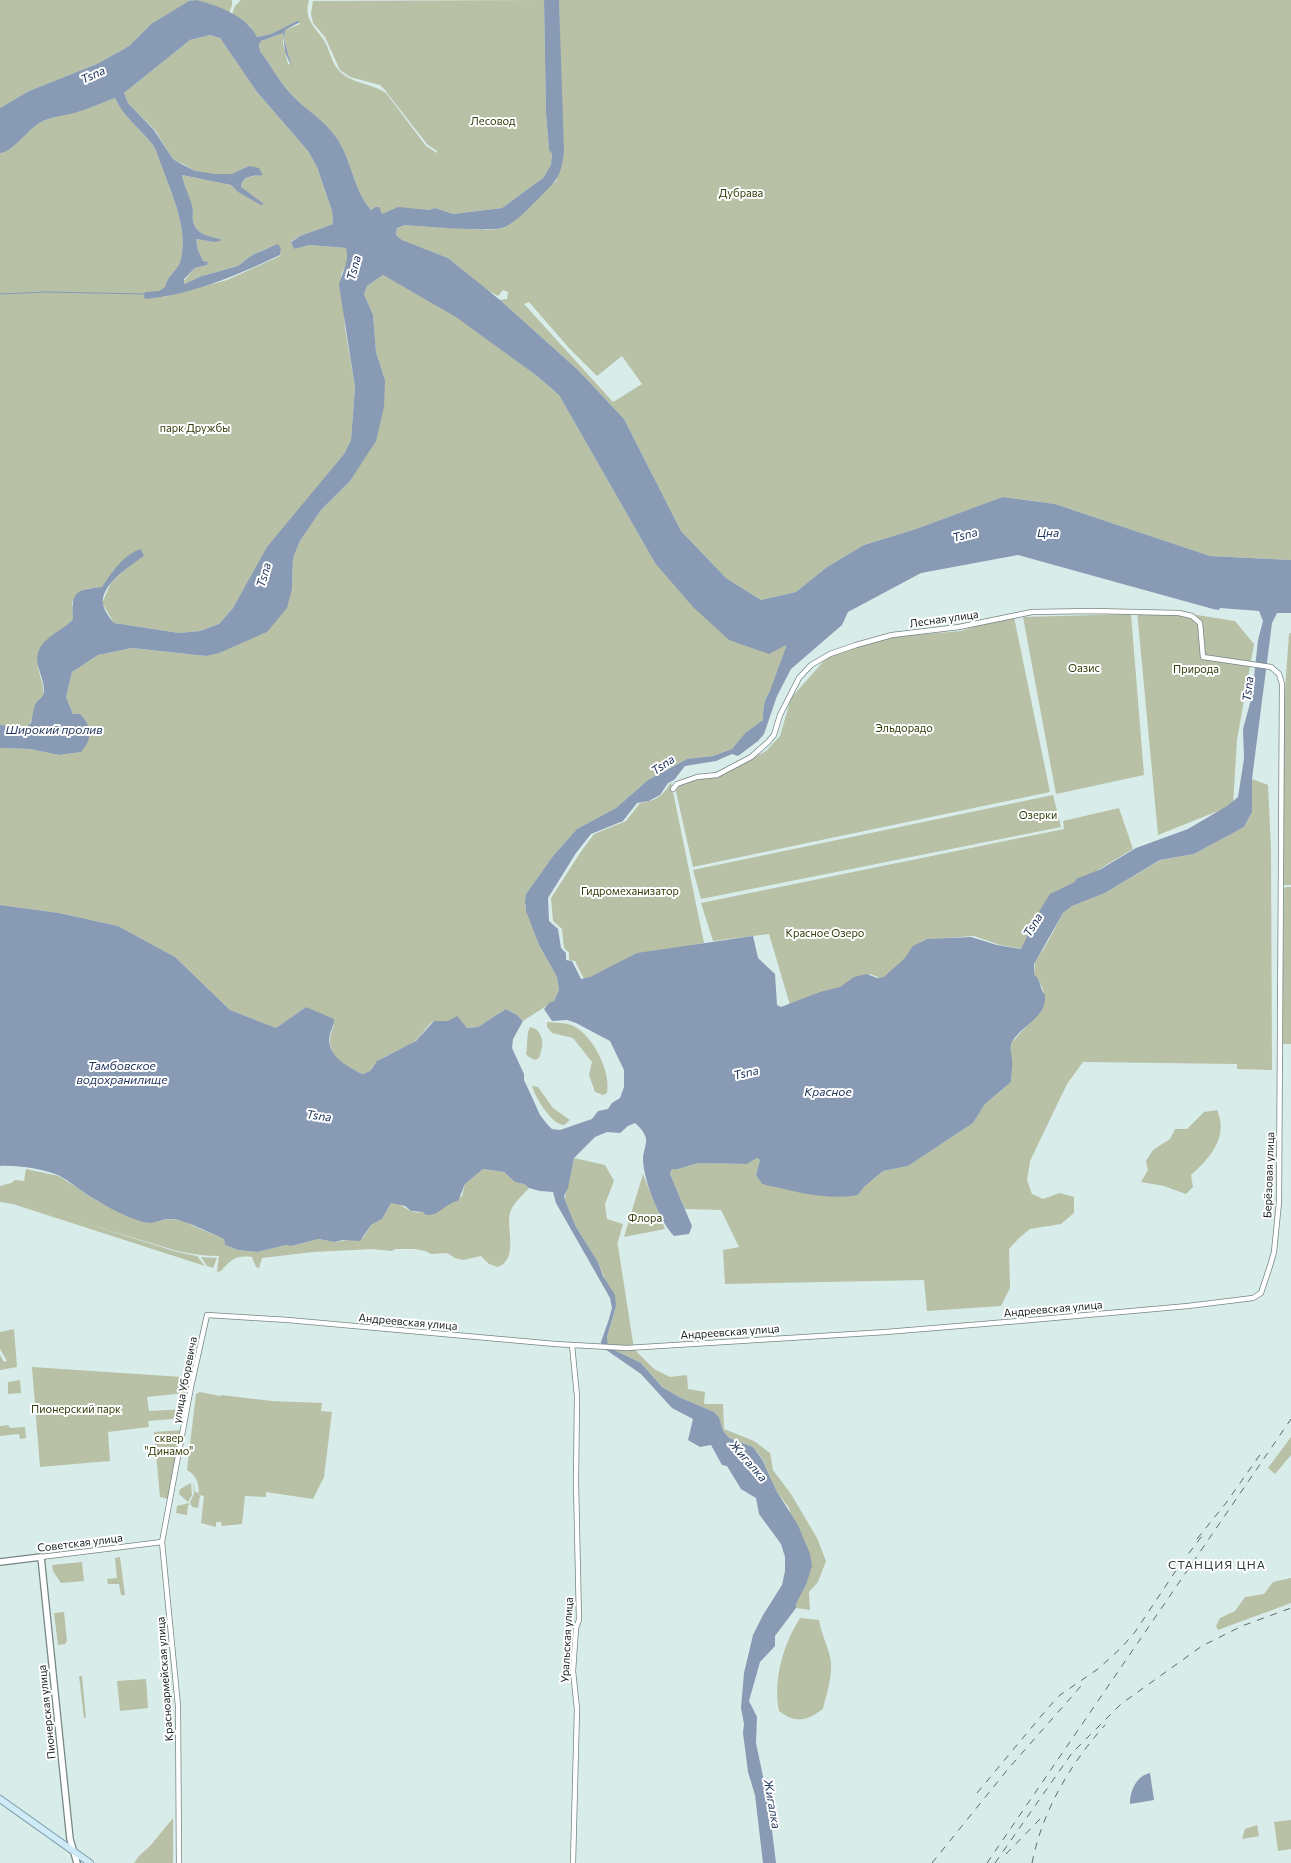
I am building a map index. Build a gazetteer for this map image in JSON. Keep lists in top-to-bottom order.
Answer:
{
  "streets": {
    "main road": ["Советская улица", "Пионерская улица"],
    "street": [
      "Лесная улица",
      "Берёзовая улица",
      "Андреевская улица",
      "улица Уборевича",
      "Уральская улица",
      "Красноармейская улица"
    ]
  },
  "crossings": [
    ["Лесная улица", "Берёзовая улица"],
    ["Берёзовая улица", "Андреевская улица"],
    ["Андреевская улица", "улица Уборевича"],
    ["Андреевская улица", "Уральская улица"],
    ["улица Уборевича", "Советская улица"],
    ["улица Уборевича", "Красноармейская улица"],
    ["Советская улица", "Красноармейская улица"],
    ["Советская улица", "Пионерская улица"]
  ],
  "districts": ["СТАНЦИЯ ЦНА"],
  "water": [
    "Tsna",
    "Цна",
    "Широкий пролив",
    "Тамбовское водохранилище",
    "Красное",
    "Жигалка"
  ],
  "parks": [
    "Лесовод",
    "Дубрава",
    "парк Дружбы",
    "Оазис",
    "Природа",
    "Эльдорадо",
    "Озерки",
    "Гидромеханизатор",
    "Красное Озеро",
    "Флора",
    "Пионерский парк",
    "сквер \"Динамо\""
  ]
}
